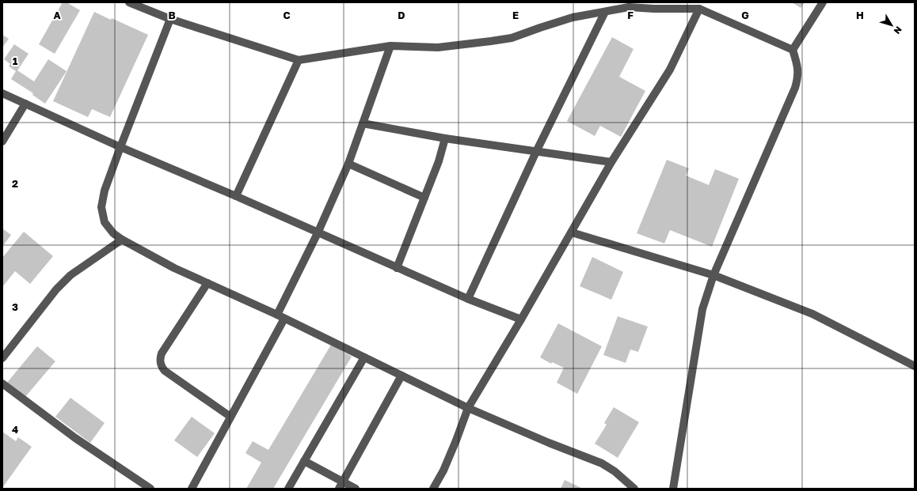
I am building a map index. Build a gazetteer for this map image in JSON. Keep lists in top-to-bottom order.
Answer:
{
  "north": "bottom right",
  "grid": {
    "columns": [
      "A",
      "B",
      "C",
      "D",
      "E",
      "F",
      "G",
      "H"
    ],
    "rows": [
      "1",
      "2",
      "3",
      "4"
    ]
  }
}
